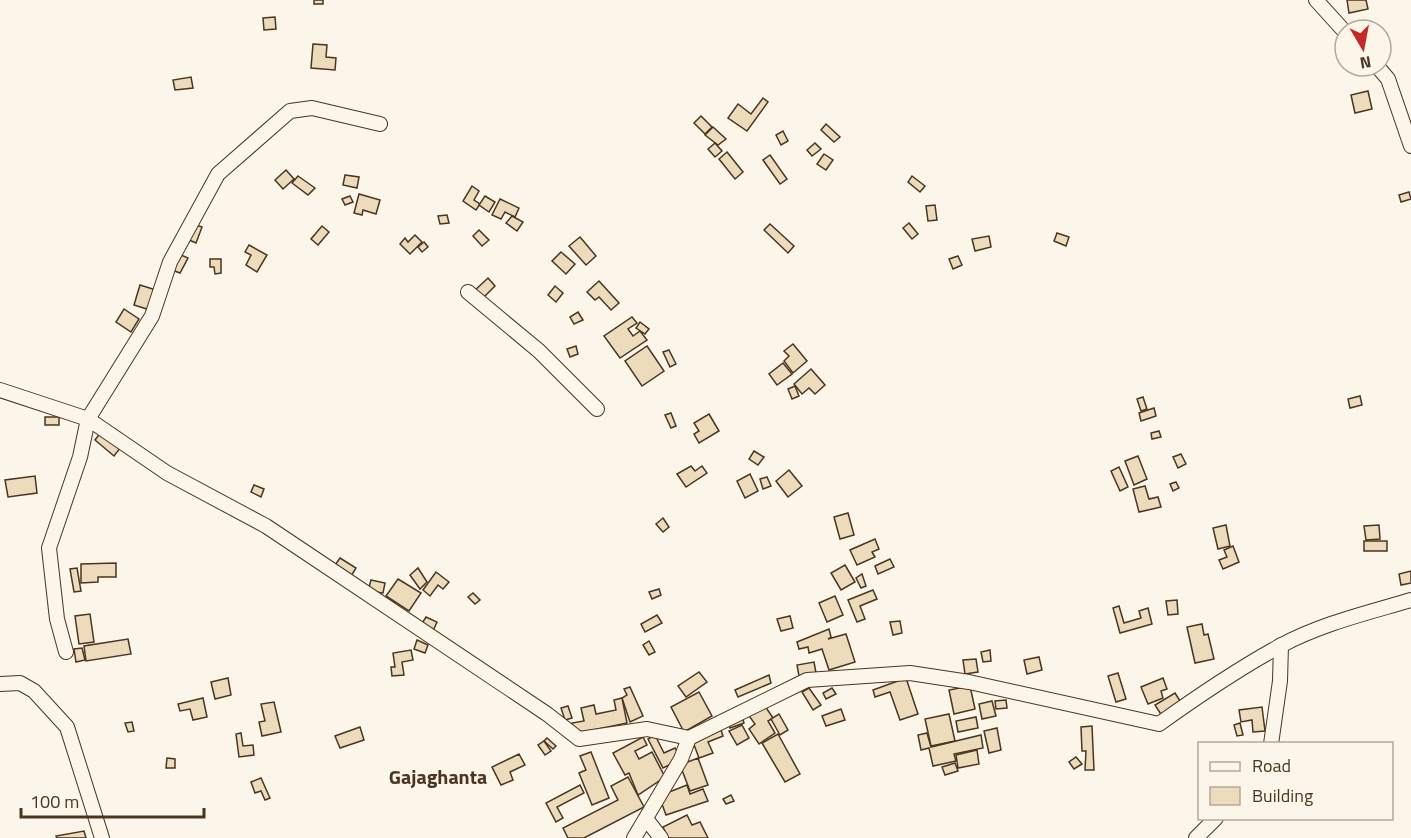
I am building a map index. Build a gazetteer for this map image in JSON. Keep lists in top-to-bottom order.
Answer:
{
  "districts": ["Gajaghanta"],
  "legend": ["Road", "Building"],
  "scale_bar": "100 m",
  "north": "bottom"
}
